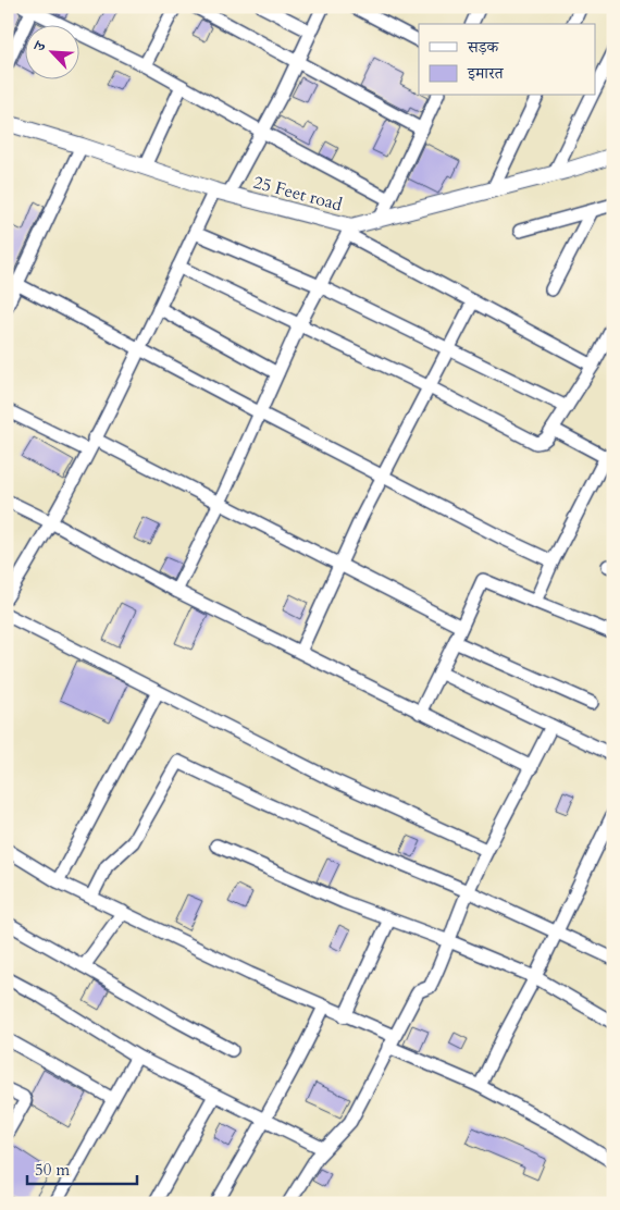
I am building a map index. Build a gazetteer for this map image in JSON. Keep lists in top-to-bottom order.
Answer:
{
  "streets": {
    "street": ["25 Feet road"]
  },
  "legend": ["सड़क", "इमारत"],
  "scale_bar": "50 m",
  "north": "top left"
}
